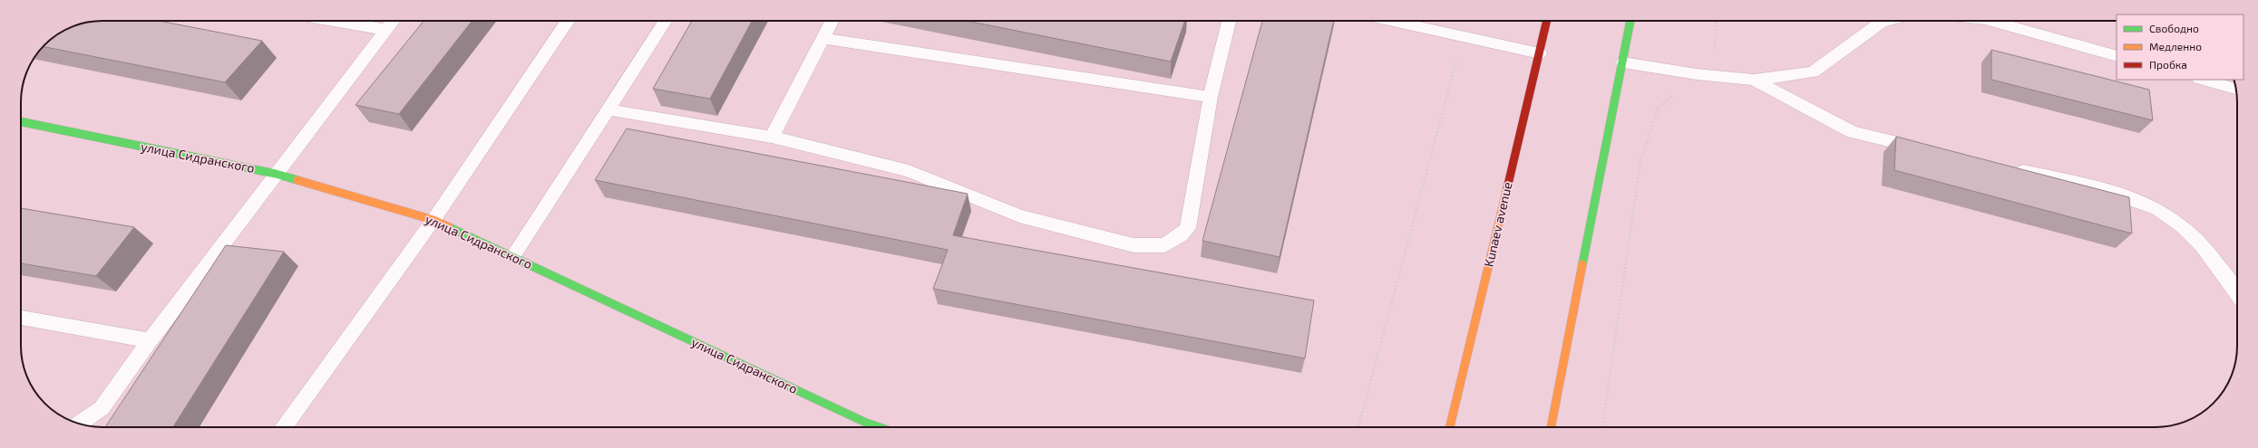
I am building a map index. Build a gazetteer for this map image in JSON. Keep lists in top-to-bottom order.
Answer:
{
  "streets": {
    "main road": ["улица Сидранского", "Kunaev avenue"]
  },
  "legend": ["Свободно", "Медленно", "Пробка"]
}
